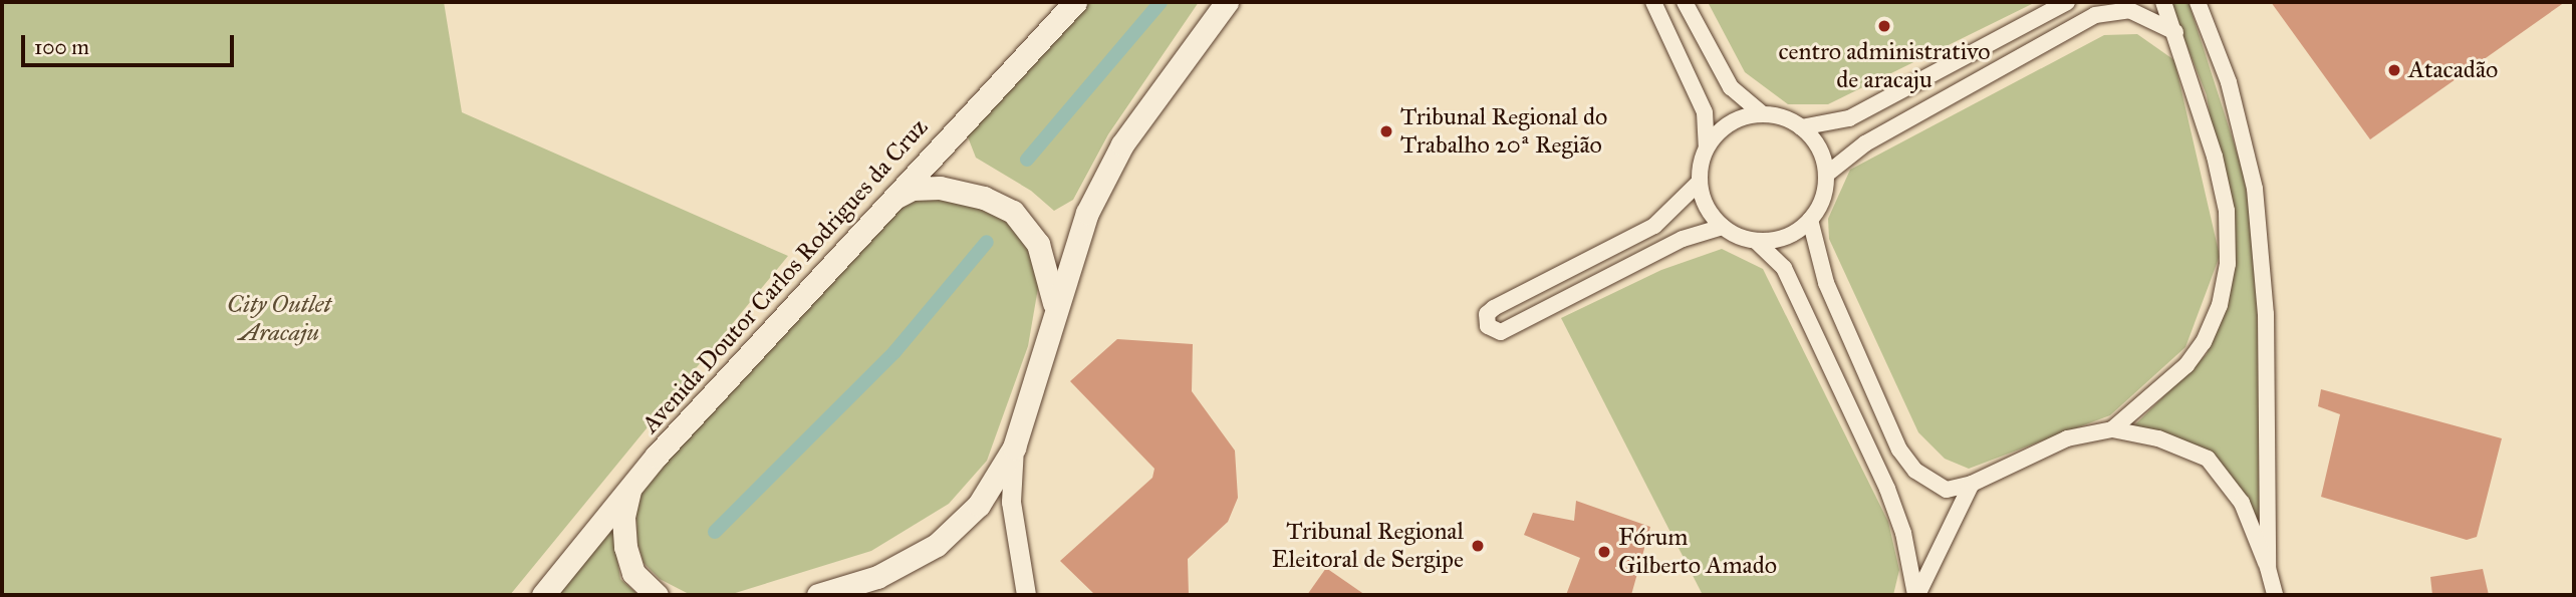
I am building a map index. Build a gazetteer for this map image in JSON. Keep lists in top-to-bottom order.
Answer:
{
  "streets": {
    "main road": ["Avenida Doutor Carlos Rodrigues da Cruz"]
  },
  "parks": ["City Outlet Aracaju"],
  "places": [
    "centro administrativo de aracaju",
    "Atacadão",
    "Tribunal Regional do Trabalho 20ª Região",
    "Tribunal Regional Eleitoral de Sergipe",
    "Fórum Gilberto Amado"
  ],
  "scale_bar": "100 m"
}
